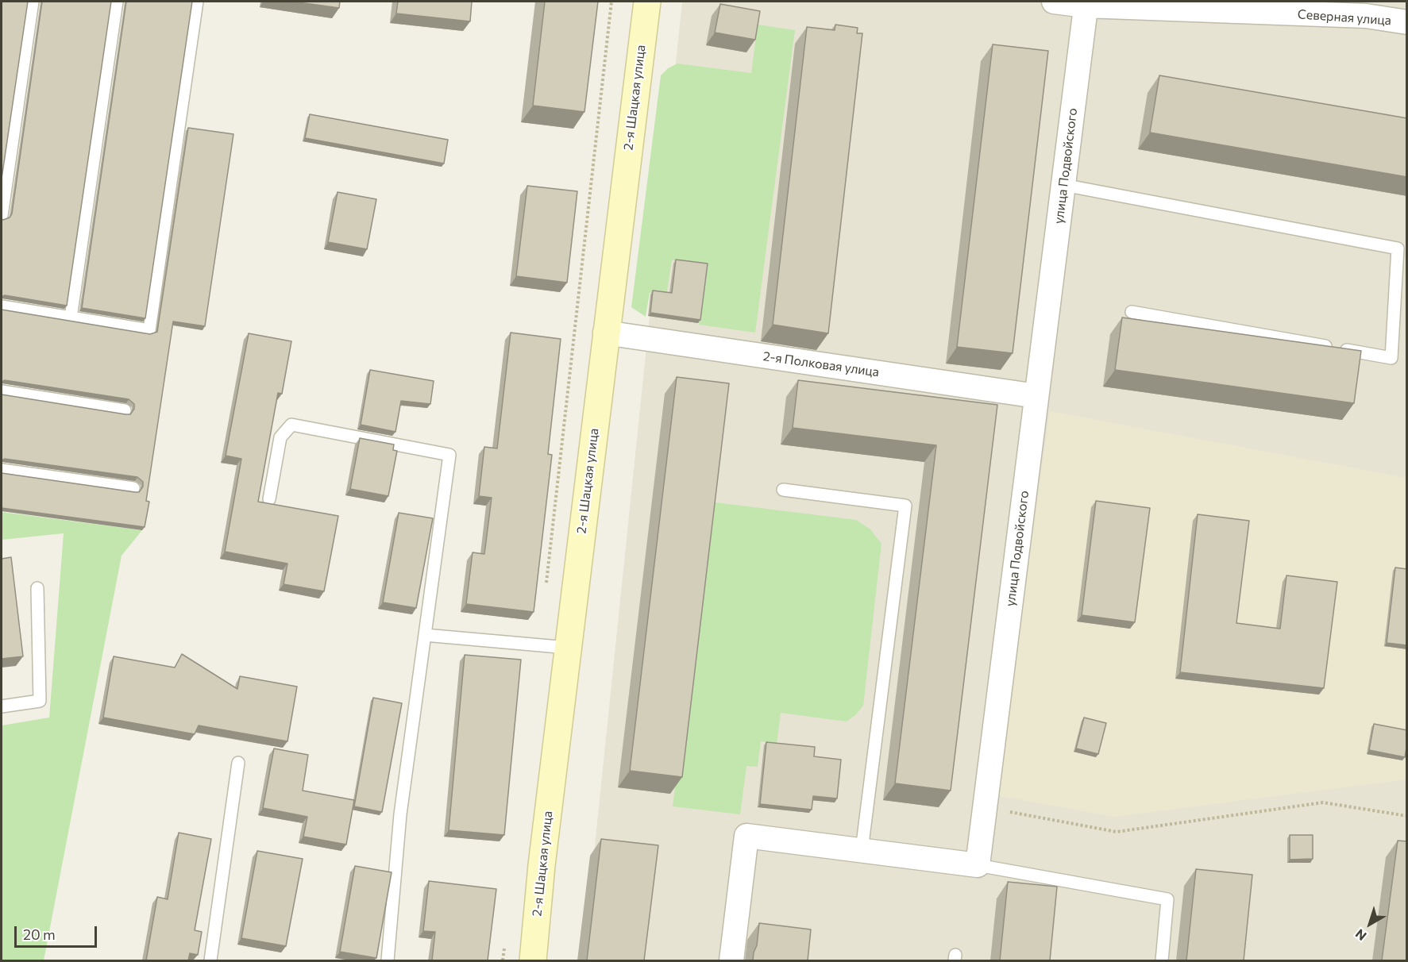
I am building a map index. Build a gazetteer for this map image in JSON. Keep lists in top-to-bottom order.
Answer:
{
  "streets": {
    "street": [
      "Северная улица",
      "2-я Шацкая улица",
      "улица Подвойского",
      "2-я Полковая улица"
    ]
  },
  "crossings": [
    ["Северная улица", "улица Подвойского"],
    ["2-я Шацкая улица", "2-я Полковая улица"],
    ["улица Подвойского", "2-я Полковая улица"]
  ],
  "scale_bar": "20 m",
  "north": "bottom left"
}
